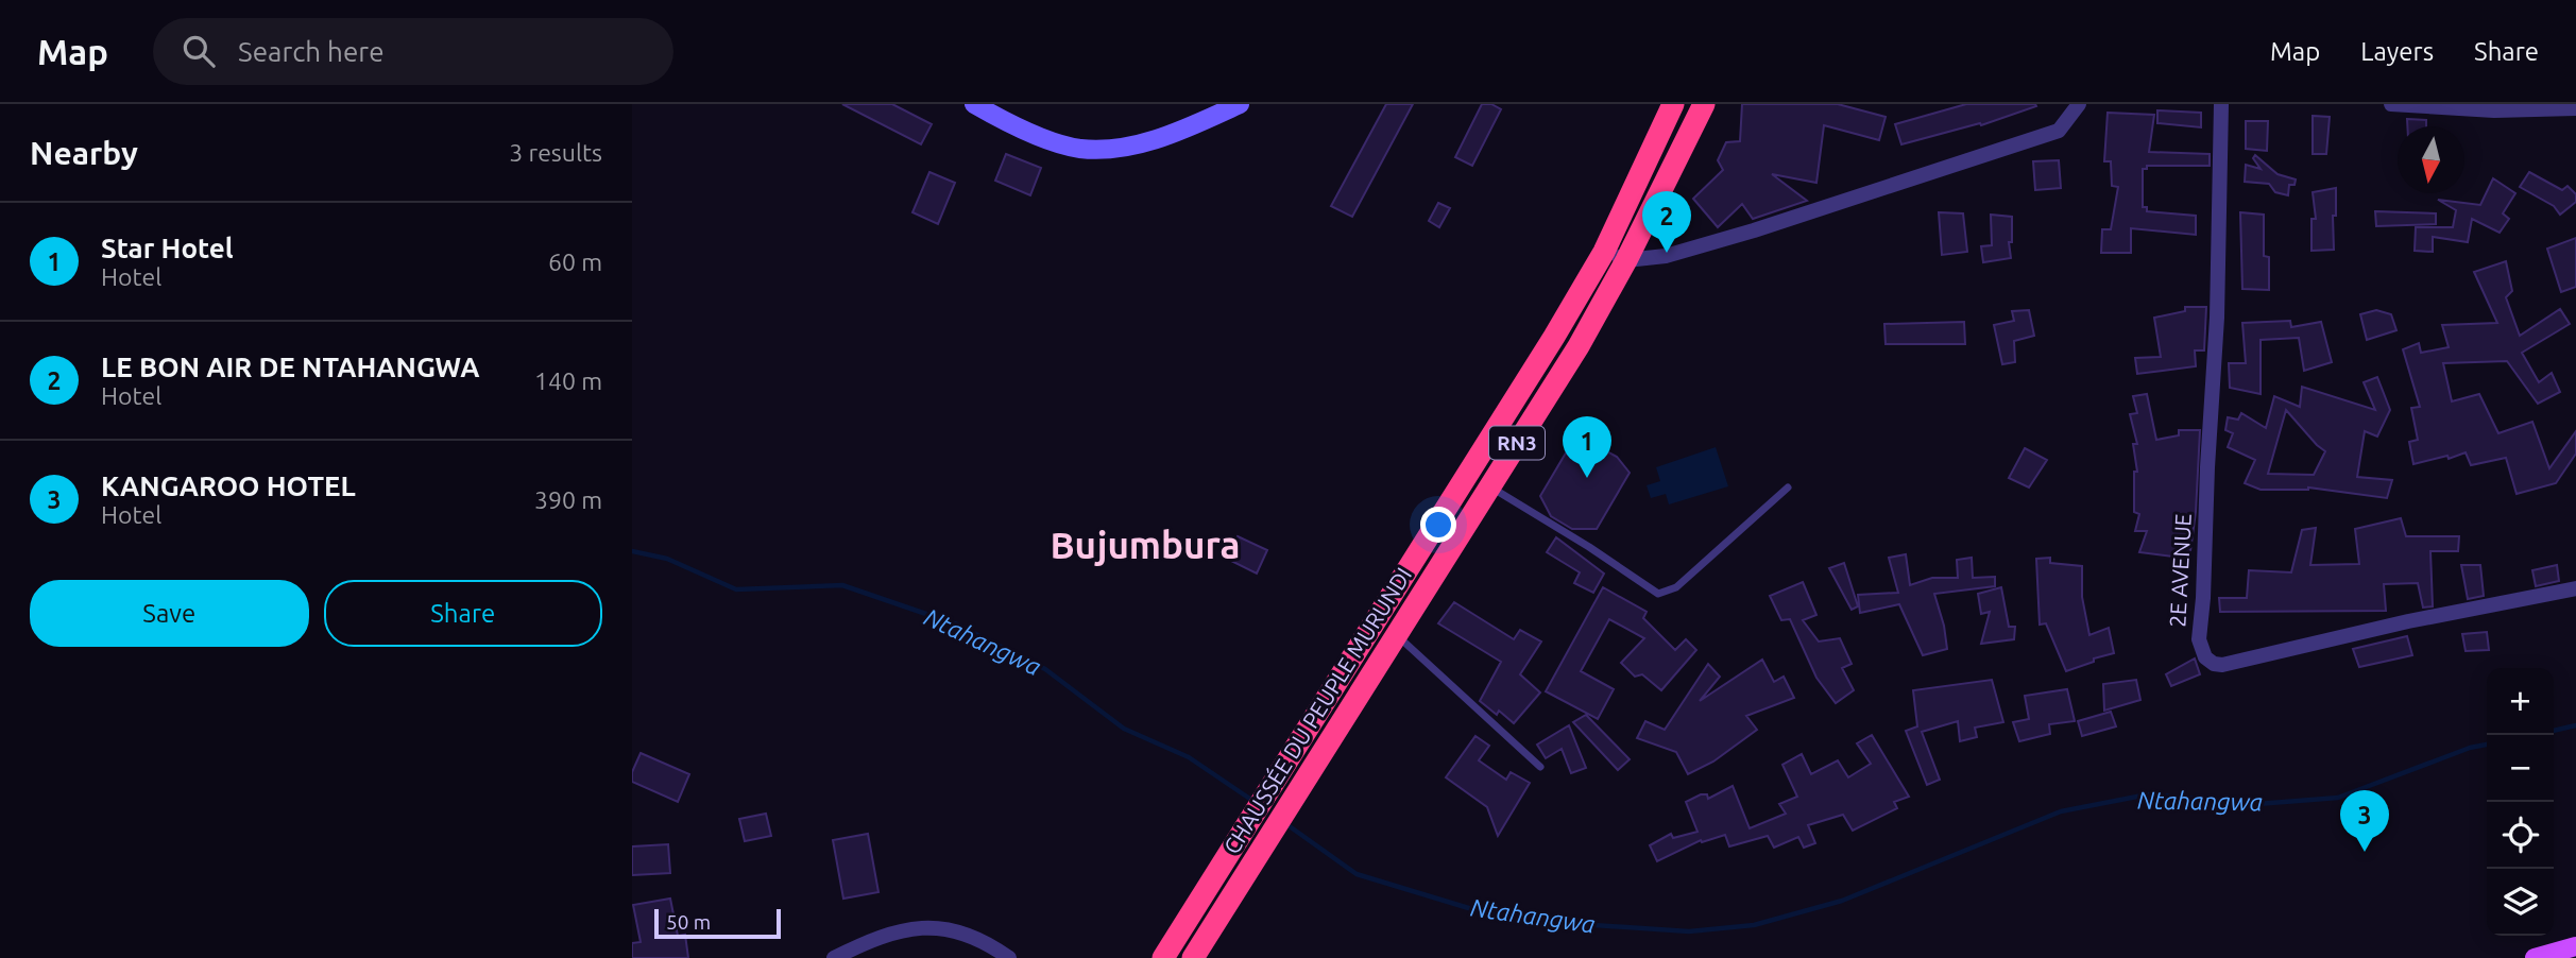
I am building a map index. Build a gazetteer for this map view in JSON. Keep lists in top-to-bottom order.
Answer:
{
  "streets": {
    "highway": ["RN3", "CHAUSSÉE DU PEUPLE MURUNDI"],
    "street": ["2E AVENUE"]
  },
  "districts": ["Bujumbura"],
  "water": ["Ntahangwa"],
  "scale_bar": "50 m",
  "north": "bottom",
  "page": {
    "header": "Map",
    "search": "Search here",
    "nav": ["Map", "Layers", "Share"],
    "heading": ["Nearby", "3 results"],
    "pins": ["2", "1", "3"],
    "list": [
      {
        "mark": "1",
        "name": "Star Hotel",
        "note": "Hotel",
        "value": "60 m"
      },
      {
        "mark": "2",
        "name": "LE BON AIR DE NTAHANGWA",
        "note": "Hotel",
        "value": "140 m"
      },
      {
        "mark": "3",
        "name": "KANGAROO HOTEL",
        "note": "Hotel",
        "value": "390 m"
      }
    ],
    "buttons": ["Save", "Share"],
    "map_buttons": ["+", "−"],
    "scale": "50 m"
  }
}
